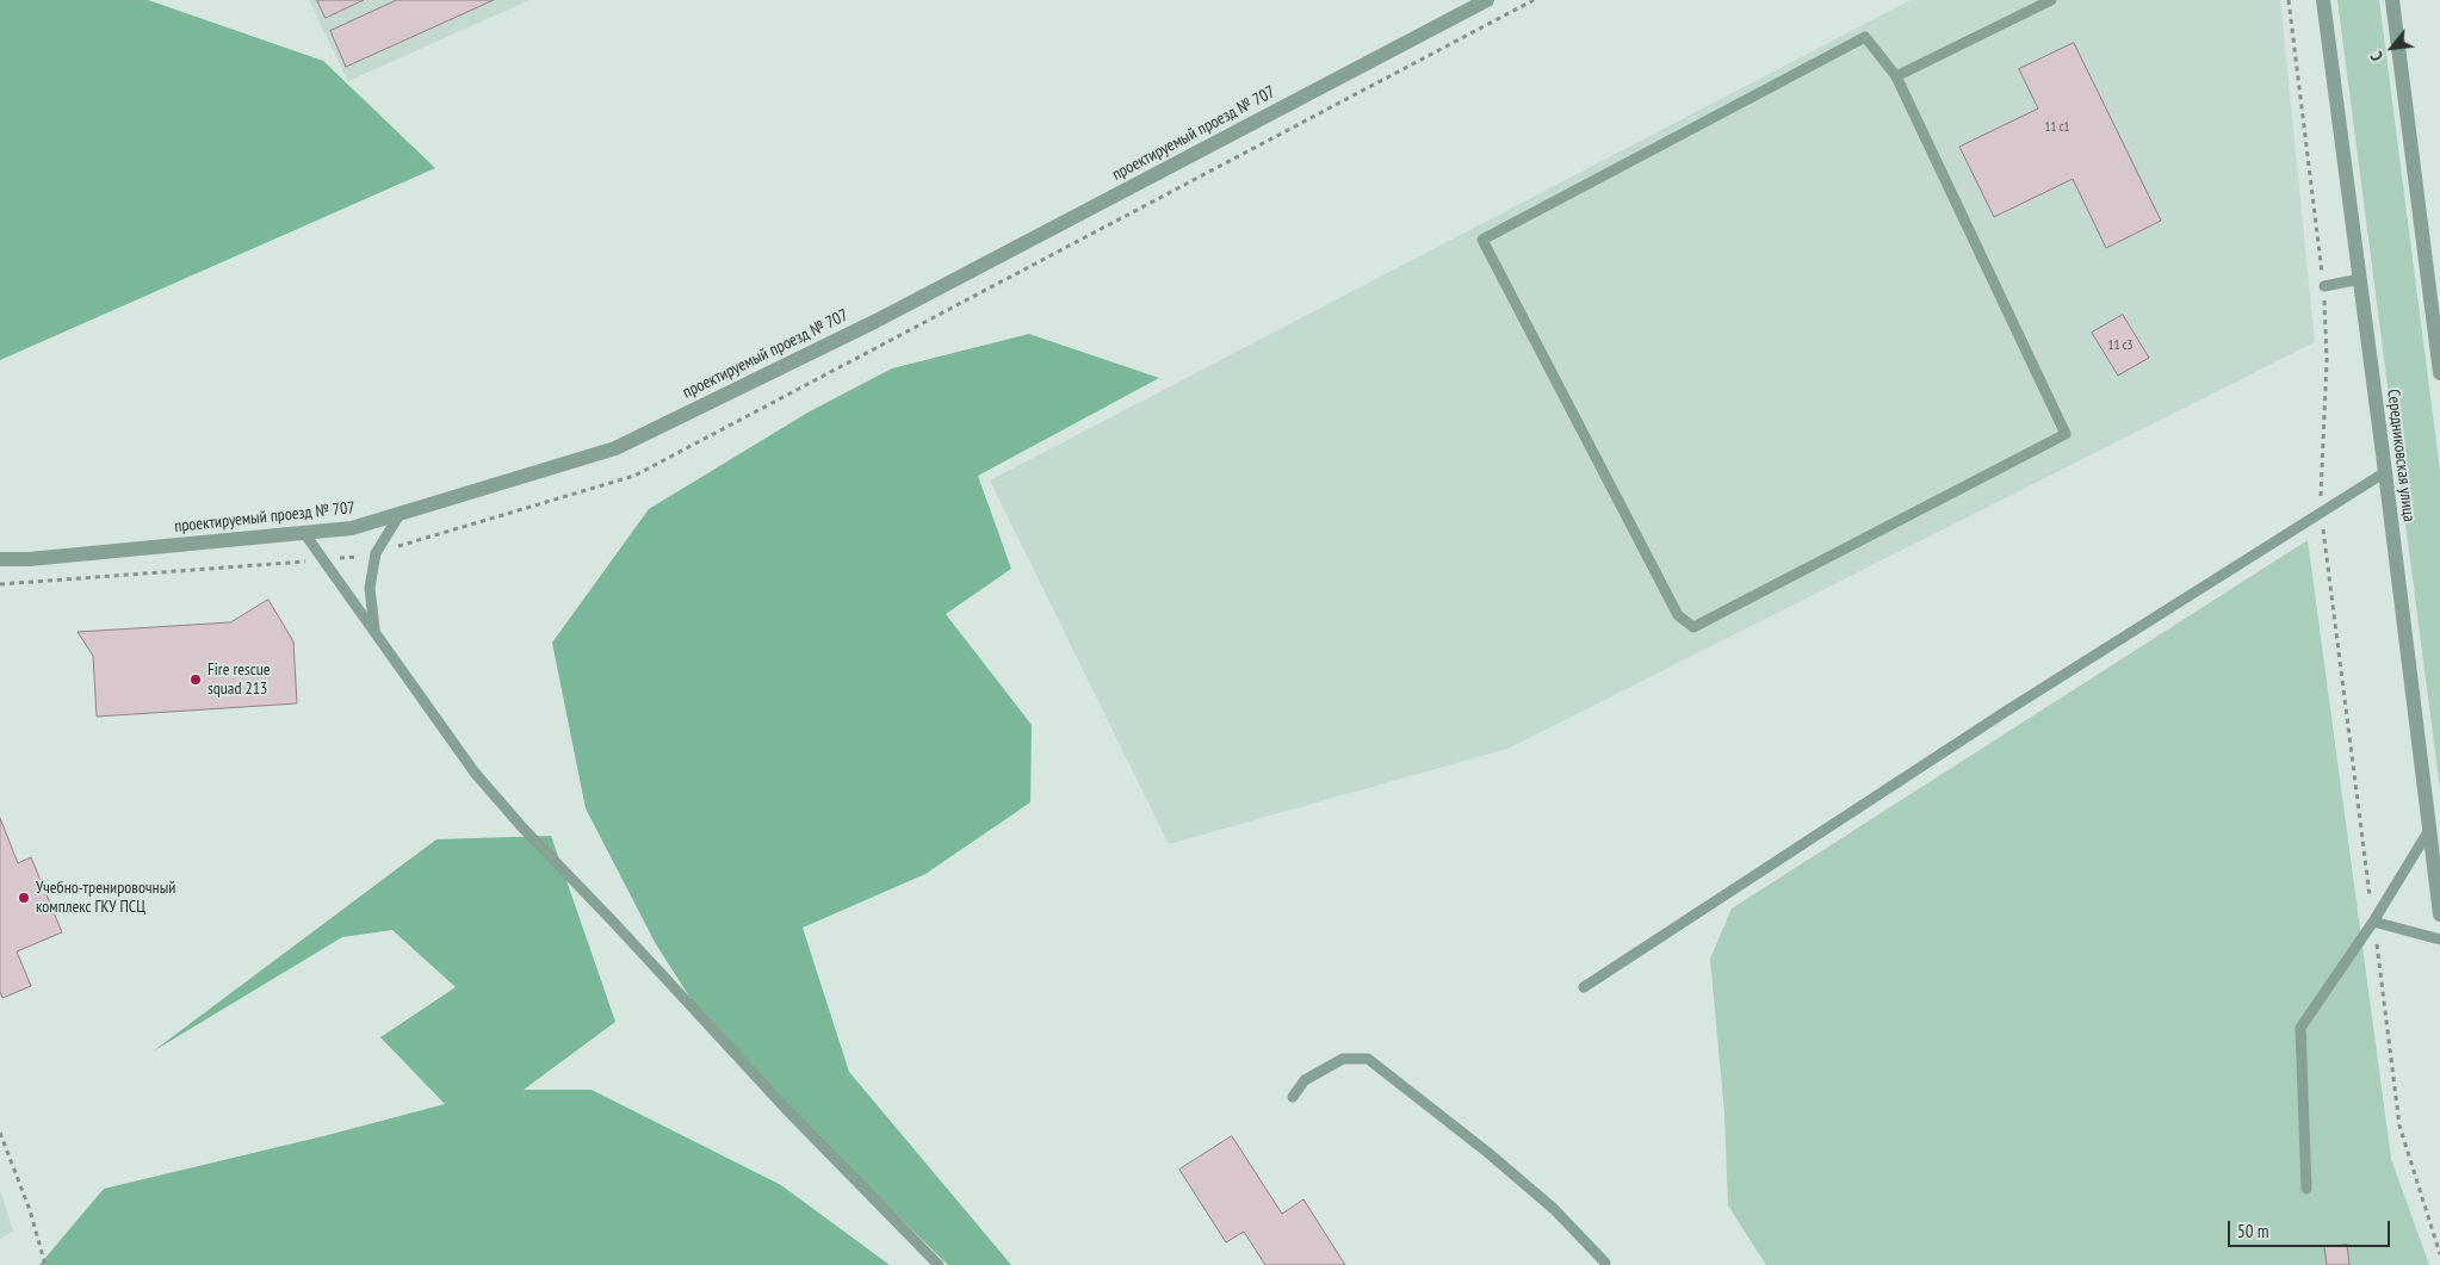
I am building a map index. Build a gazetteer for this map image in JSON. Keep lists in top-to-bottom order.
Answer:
{
  "streets": {
    "street": ["проектируемый проезд № 707", "Середниковская улица"]
  },
  "places": ["Fire rescue squad 213", "Учебно-тренировочный комплекс ГКУ ПСЦ"],
  "house_numbers": ["11 с1", "11 с3"],
  "scale_bar": "50 m",
  "north": "bottom left"
}
